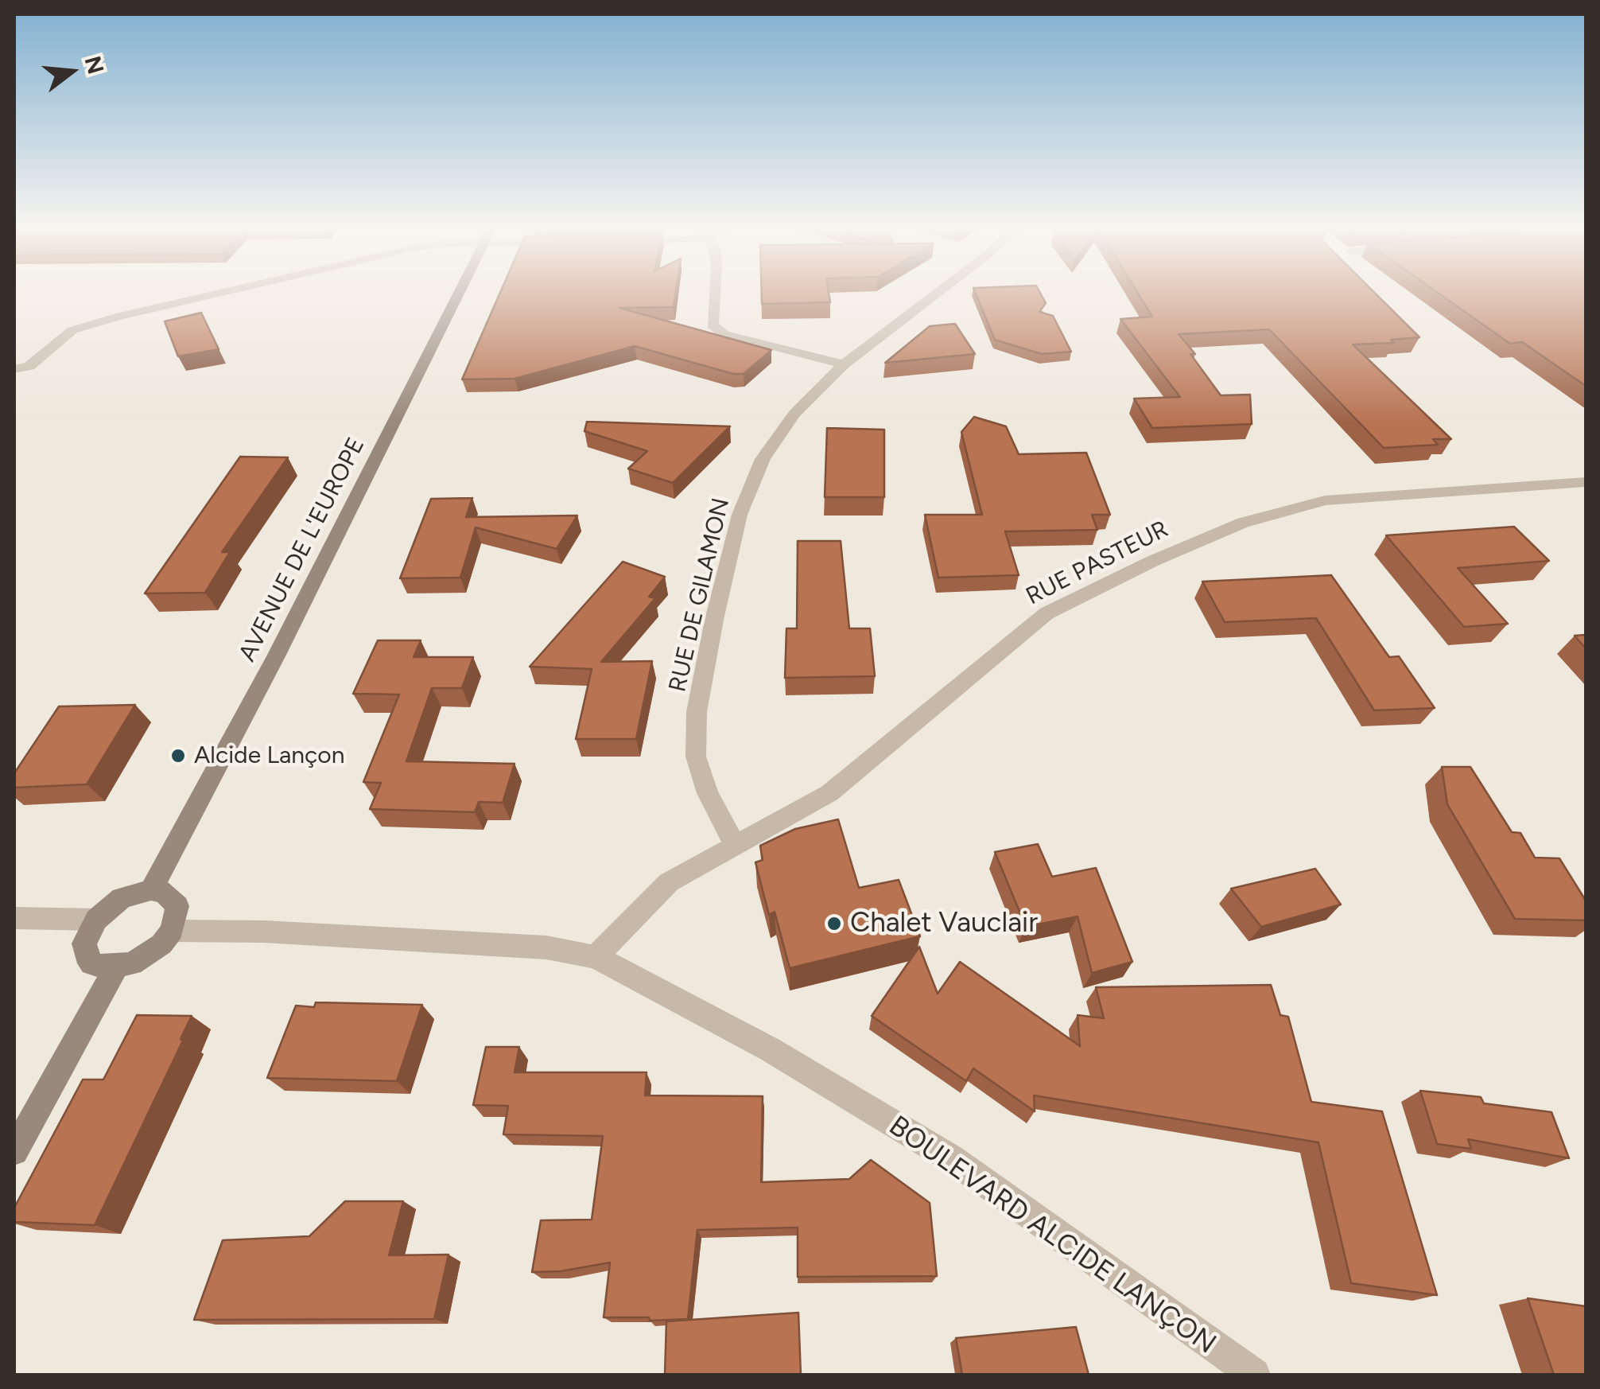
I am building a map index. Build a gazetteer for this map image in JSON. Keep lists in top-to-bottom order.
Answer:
{
  "streets": {
    "street": [
      "AVENUE DE L'EUROPE",
      "RUE PASTEUR",
      "RUE DE GILAMON",
      "BOULEVARD ALCIDE LANÇON"
    ]
  },
  "crossings": [
    ["AVENUE DE L'EUROPE", "BOULEVARD ALCIDE LANÇON"],
    ["RUE PASTEUR", "RUE DE GILAMON"],
    ["RUE PASTEUR", "BOULEVARD ALCIDE LANÇON"]
  ],
  "places": ["Alcide Lançon", "Chalet Vauclair"],
  "north": "right"
}
